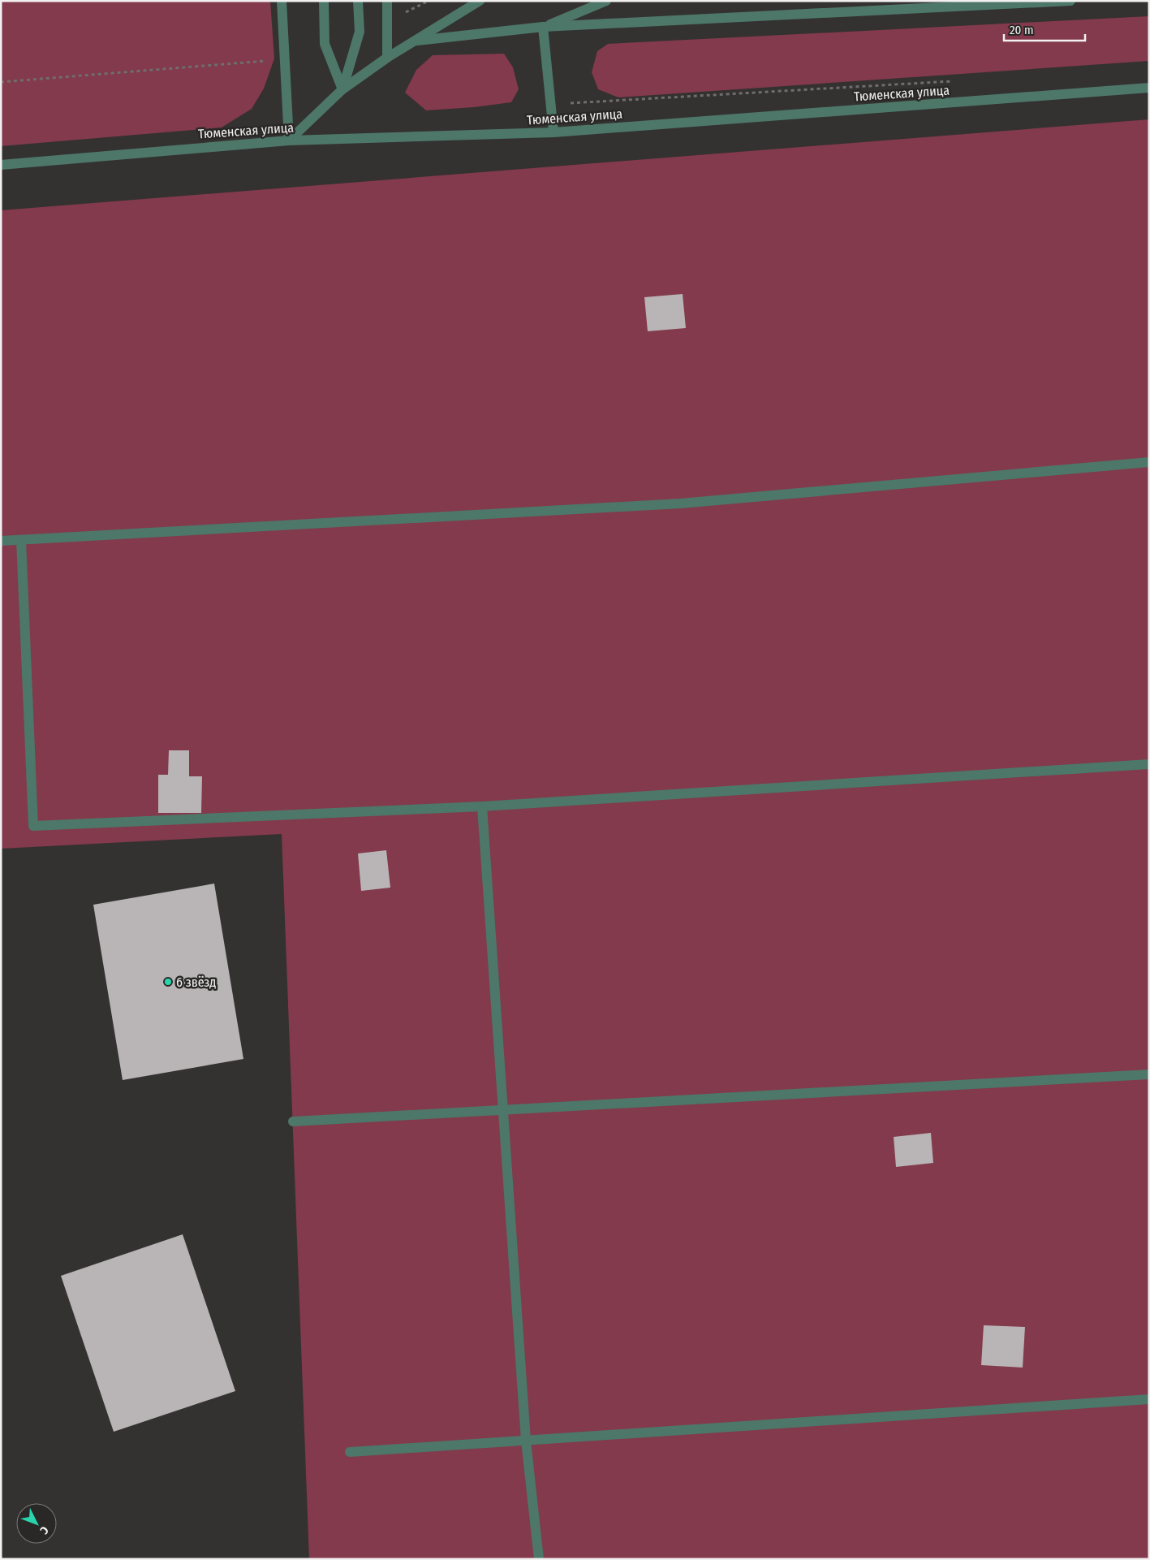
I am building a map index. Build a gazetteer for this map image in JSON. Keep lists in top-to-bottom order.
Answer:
{
  "streets": {
    "street": ["Тюменская улица"]
  },
  "places": ["6 звёзд"],
  "scale_bar": "20 m",
  "north": "bottom right"
}
